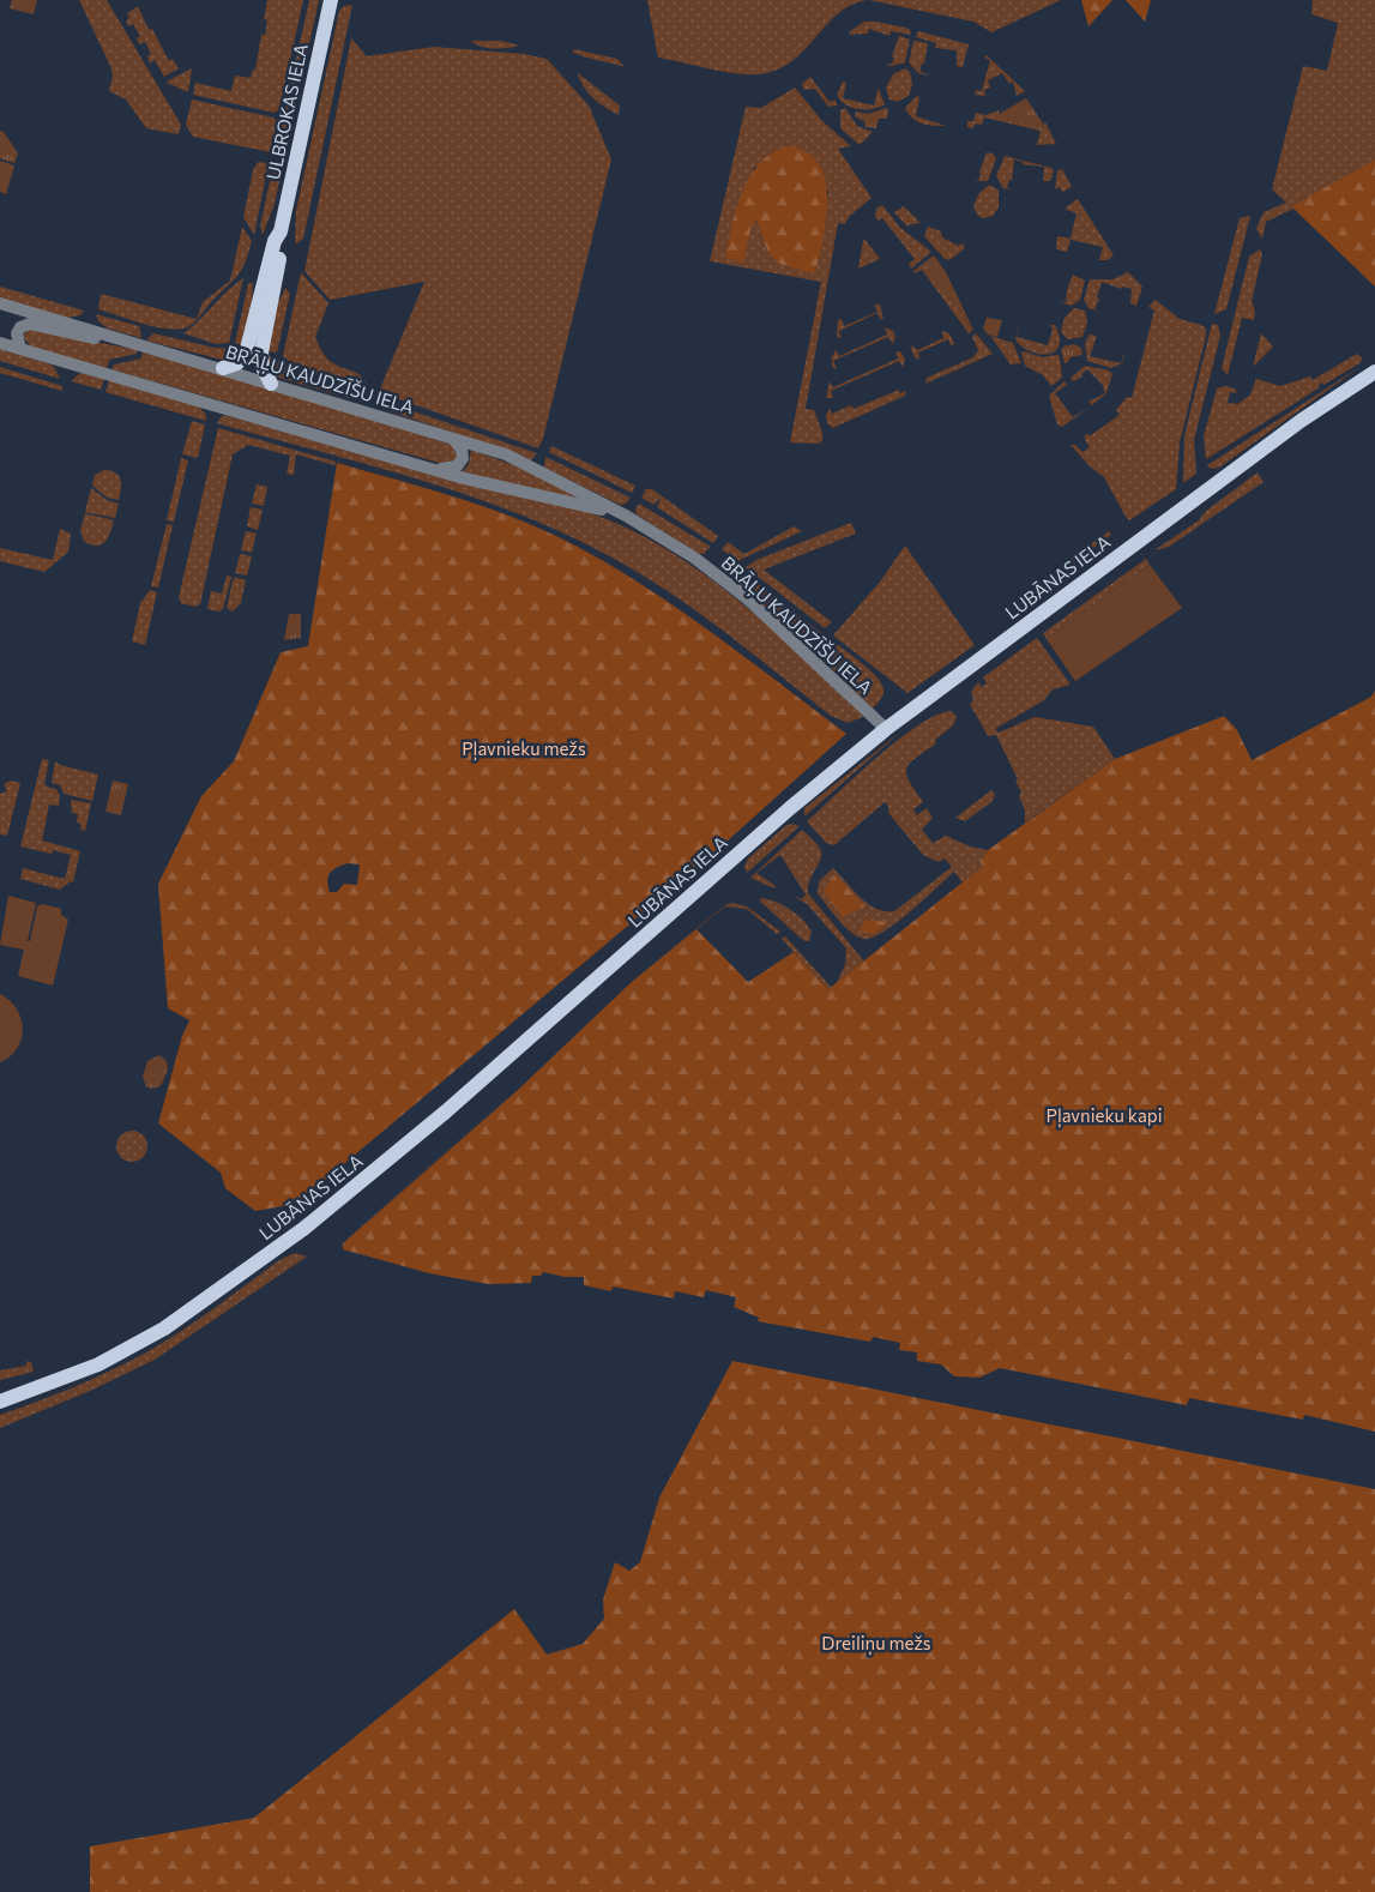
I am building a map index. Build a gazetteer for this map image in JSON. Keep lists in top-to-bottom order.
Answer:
{
  "streets": {
    "main road": ["ULBROKAS IELA", "LUBĀNAS IELA"],
    "street": ["BRĀĻU KAUDZĪŠU IELA"]
  },
  "crossings": [
    ["ULBROKAS IELA", "BRĀĻU KAUDZĪŠU IELA"],
    ["BRĀĻU KAUDZĪŠU IELA", "LUBĀNAS IELA"]
  ],
  "parks": ["Pļavnieku mežs", "Pļavnieku kapi", "Dreiliņu mežs"]
}
